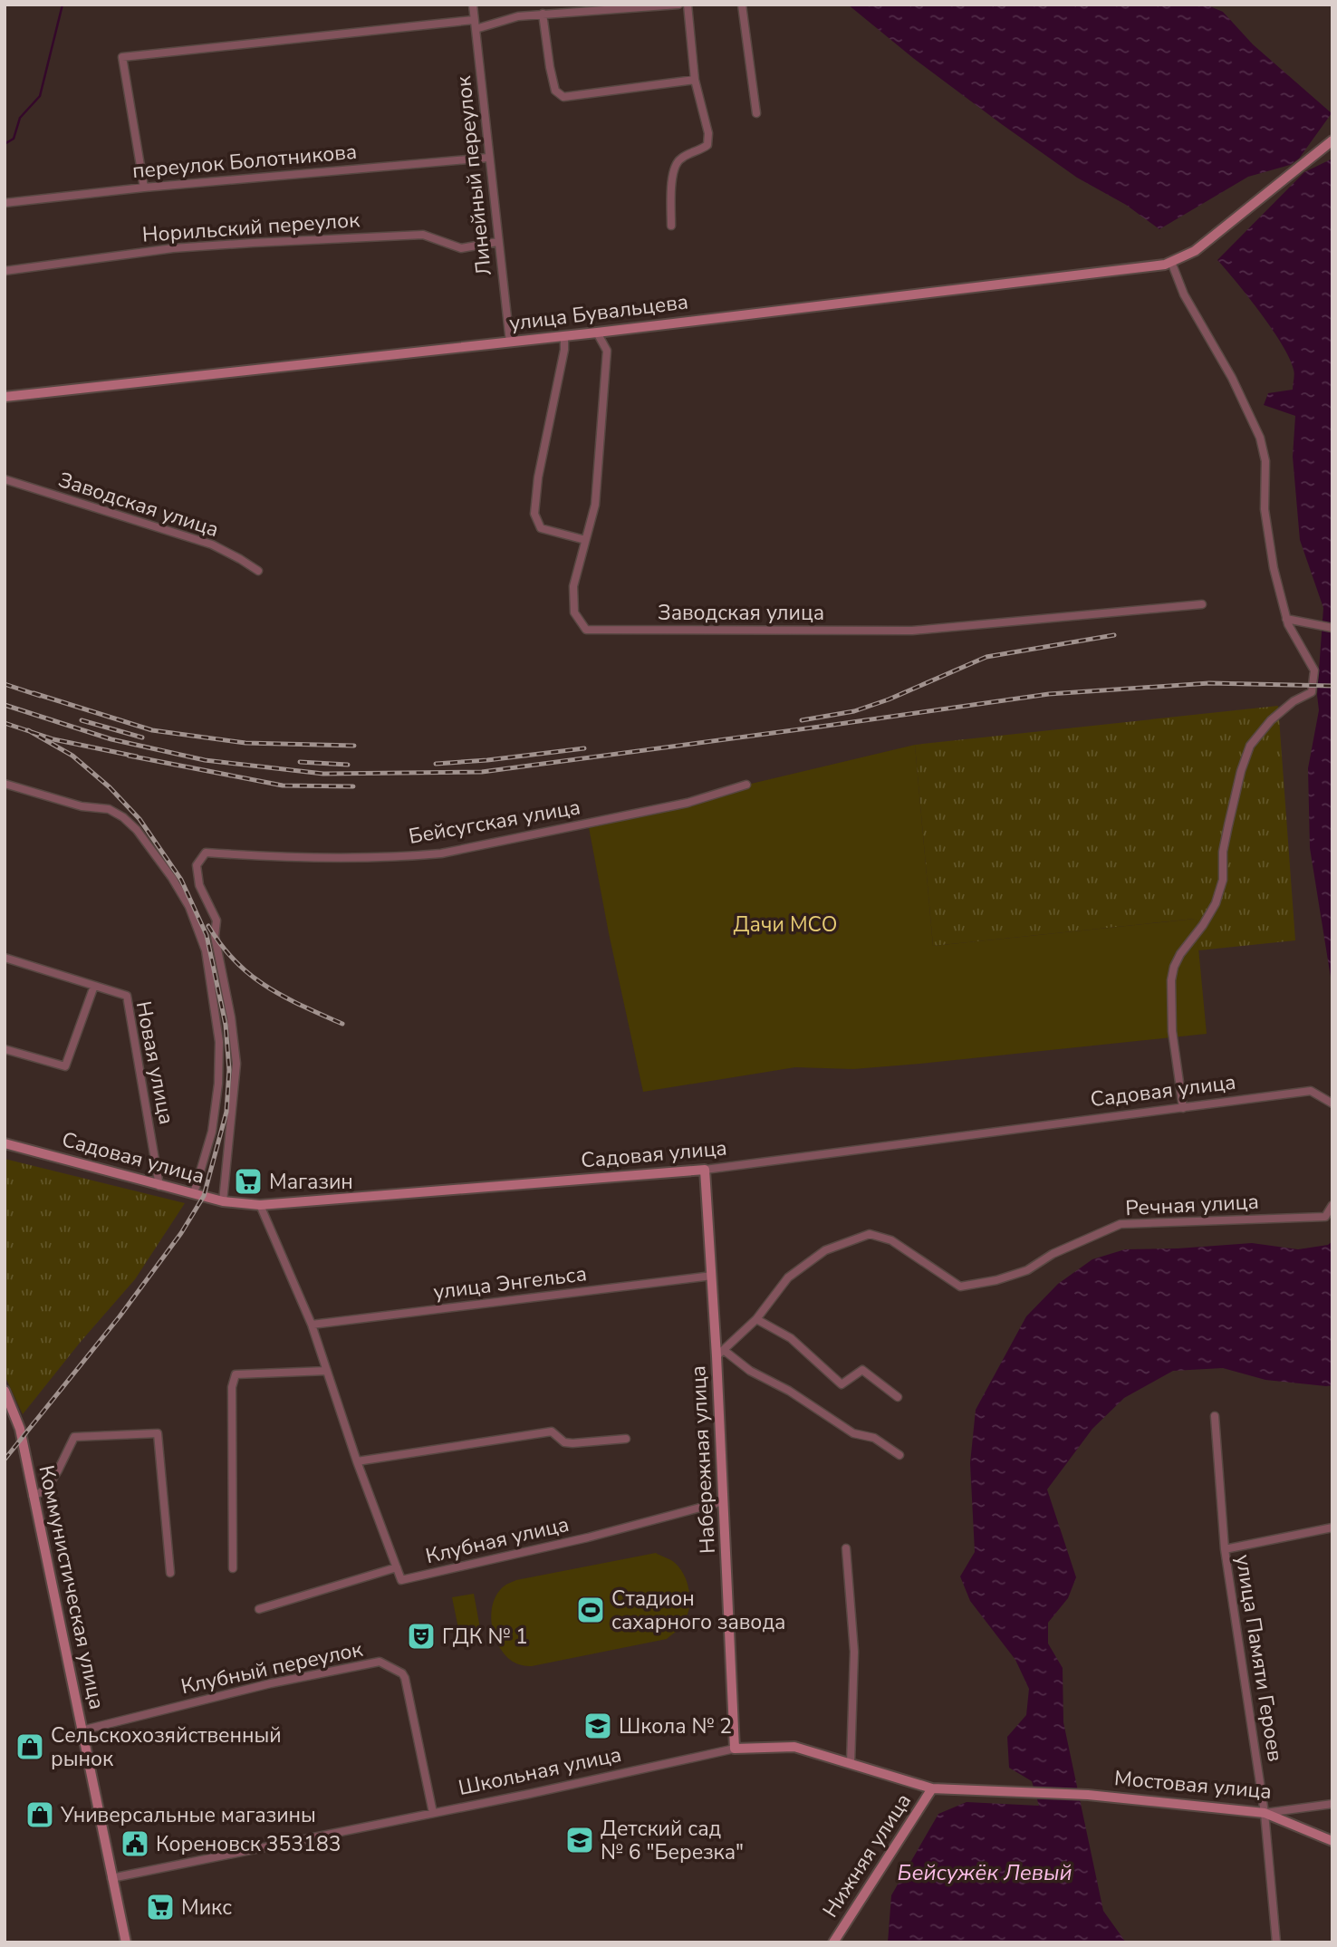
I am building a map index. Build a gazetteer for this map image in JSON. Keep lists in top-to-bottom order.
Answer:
{
  "streets": {
    "street": [
      "переулок Болотникова",
      "Линейный переулок",
      "Норильский переулок",
      "улица Бувальцева",
      "Заводская улица",
      "Бейсугская улица",
      "Новая улица",
      "Садовая улица",
      "Речная улица",
      "улица Энгельса",
      "Набережная улица",
      "Клубная улица",
      "Коммунистическая улица",
      "улица Памяти Героев",
      "Клубный переулок",
      "Школьная улица",
      "Мостовая улица",
      "Нижняя улица"
    ]
  },
  "crossings": [
    ["переулок Болотникова", "Линейный переулок"],
    ["Линейный переулок", "Норильский переулок"],
    ["Линейный переулок", "улица Бувальцева"],
    ["улица Бувальцева", "Заводская улица"],
    ["Бейсугская улица", "Садовая улица"],
    ["Новая улица", "Садовая улица"],
    ["Садовая улица", "Набережная улица"],
    ["Речная улица", "Набережная улица"],
    ["улица Энгельса", "Набережная улица"],
    ["Набережная улица", "Клубная улица"],
    ["Набережная улица", "Школьная улица"],
    ["Коммунистическая улица", "Клубный переулок"],
    ["Коммунистическая улица", "Школьная улица"],
    ["улица Памяти Героев", "Мостовая улица"],
    ["Клубный переулок", "Школьная улица"],
    ["Школьная улица", "Мостовая улица"],
    ["Школьная улица", "Нижняя улица"]
  ],
  "water": ["Бейсужёк Левый"],
  "parks": ["Дачи МСО"],
  "places": {
    "supermarket": ["Магазин", "Микс"],
    "sports": ["Стадион сахарного завода"],
    "theatre": ["ГДК № 1"],
    "school or university": ["Школа № 2", "Детский сад № 6 \"Березка\""],
    "shop": ["Сельскохозяйственный рынок", "Универсальные магазины"],
    "public building": ["Кореновск 353183"]
  }
}
